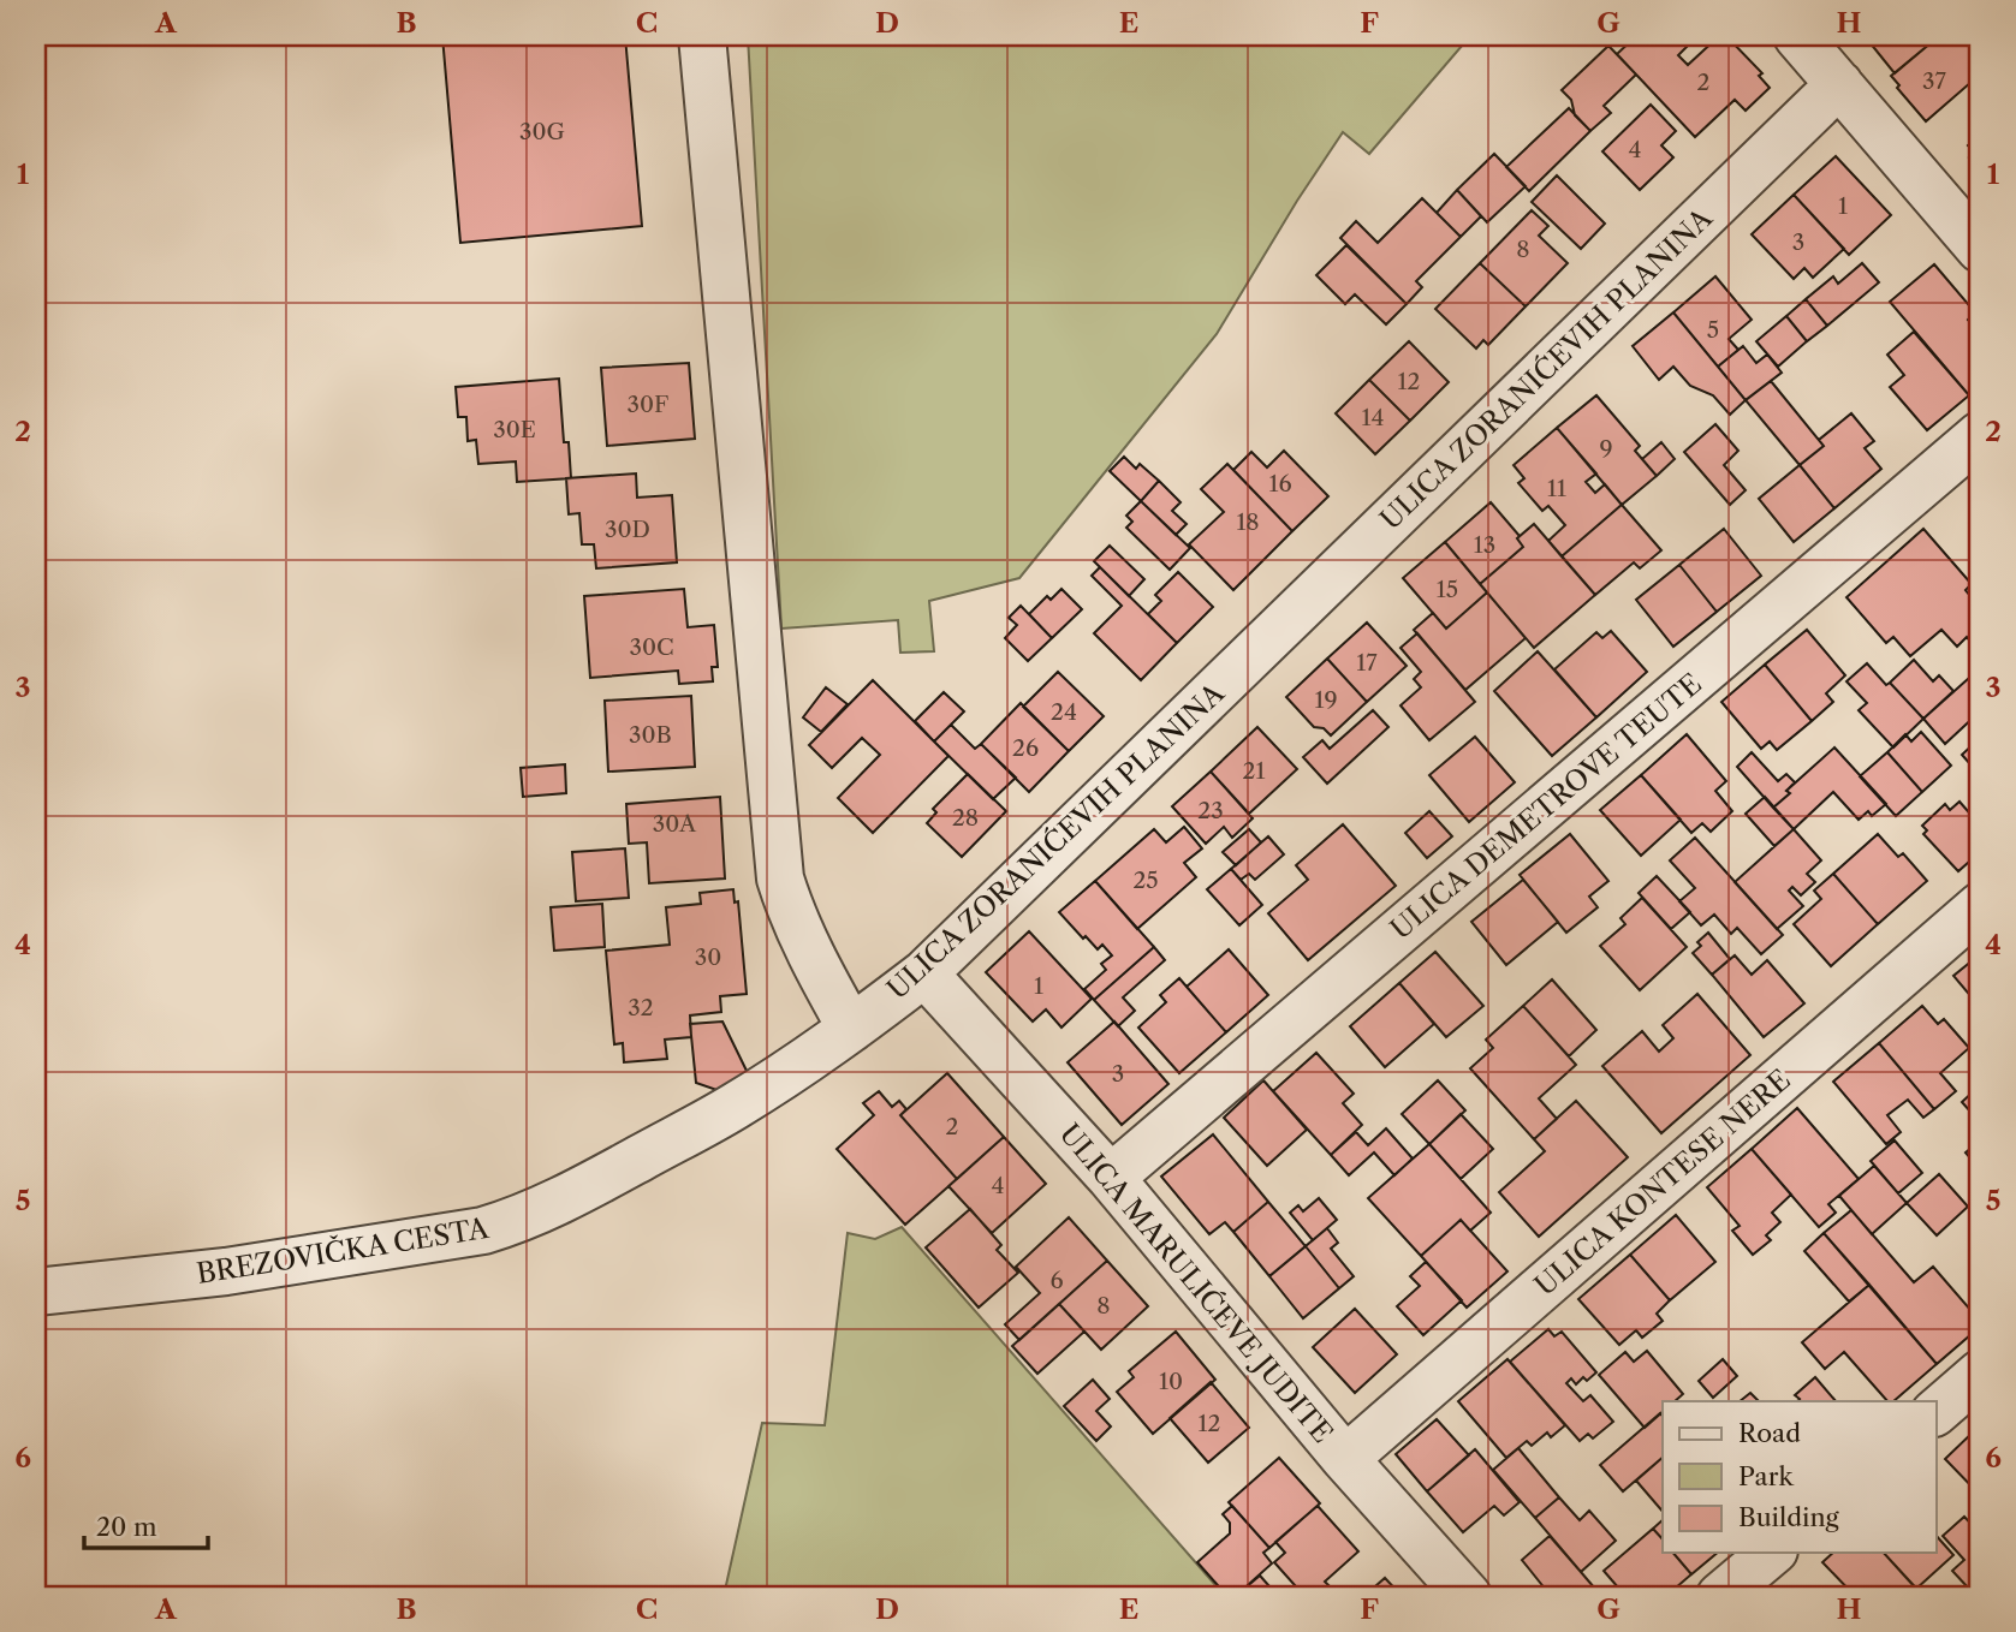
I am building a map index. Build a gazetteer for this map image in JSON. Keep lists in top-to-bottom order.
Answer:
{
  "streets": {
    "street": [
      "ULICA ZORANIĆEVIH PLANINA",
      "ULICA DEMETROVE TEUTE",
      "ULICA KONTESE NERE",
      "BREZOVIČKA CESTA",
      "ULICA MARULIĆEVE JUDITE"
    ]
  },
  "crossings": [
    ["ULICA ZORANIĆEVIH PLANINA", "BREZOVIČKA CESTA"],
    ["ULICA ZORANIĆEVIH PLANINA", "ULICA MARULIĆEVE JUDITE"],
    ["ULICA DEMETROVE TEUTE", "ULICA MARULIĆEVE JUDITE"],
    ["ULICA KONTESE NERE", "ULICA MARULIĆEVE JUDITE"]
  ],
  "house_numbers": [
    "37",
    "2",
    "30G",
    "4",
    "1",
    "3",
    "8",
    "5",
    "12",
    "30F",
    "14",
    "30E",
    "9",
    "16",
    "11",
    "18",
    "30D",
    "13",
    "15",
    "30C",
    "17",
    "19",
    "24",
    "30B",
    "26",
    "21",
    "23",
    "28",
    "30A",
    "25",
    "30",
    "1",
    "32",
    "3",
    "2",
    "4",
    "6",
    "8",
    "10",
    "12"
  ],
  "legend": ["Road", "Park", "Building"],
  "scale_bar": "20 m",
  "grid": {
    "columns": [
      "A",
      "B",
      "C",
      "D",
      "E",
      "F",
      "G",
      "H"
    ],
    "rows": [
      "1",
      "2",
      "3",
      "4",
      "5",
      "6"
    ]
  }
}
